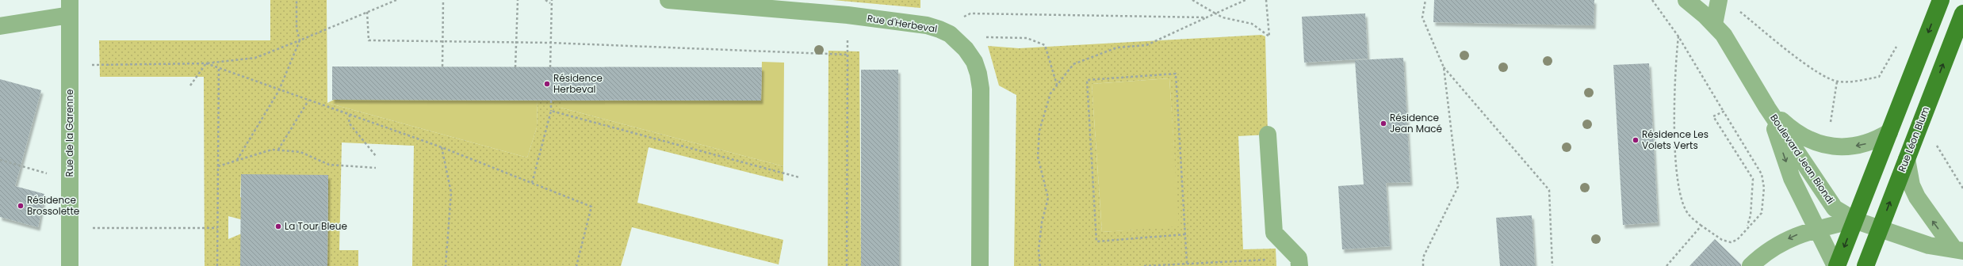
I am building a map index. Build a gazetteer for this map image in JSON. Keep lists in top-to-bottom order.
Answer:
{
  "streets": {
    "main road": ["Rue Léon Blum"],
    "street": ["Rue d'Herbeval", "Rue de la Garenne", "Boulevard Jean Biondi"]
  },
  "crossings": [
    ["Rue Léon Blum", "Boulevard Jean Biondi"]
  ],
  "places": [
    "Résidence Herbeval",
    "Résidence Jean Macé",
    "Résidence Les Volets Verts",
    "Résidence Brossolette",
    "La Tour Bleue"
  ]
}
